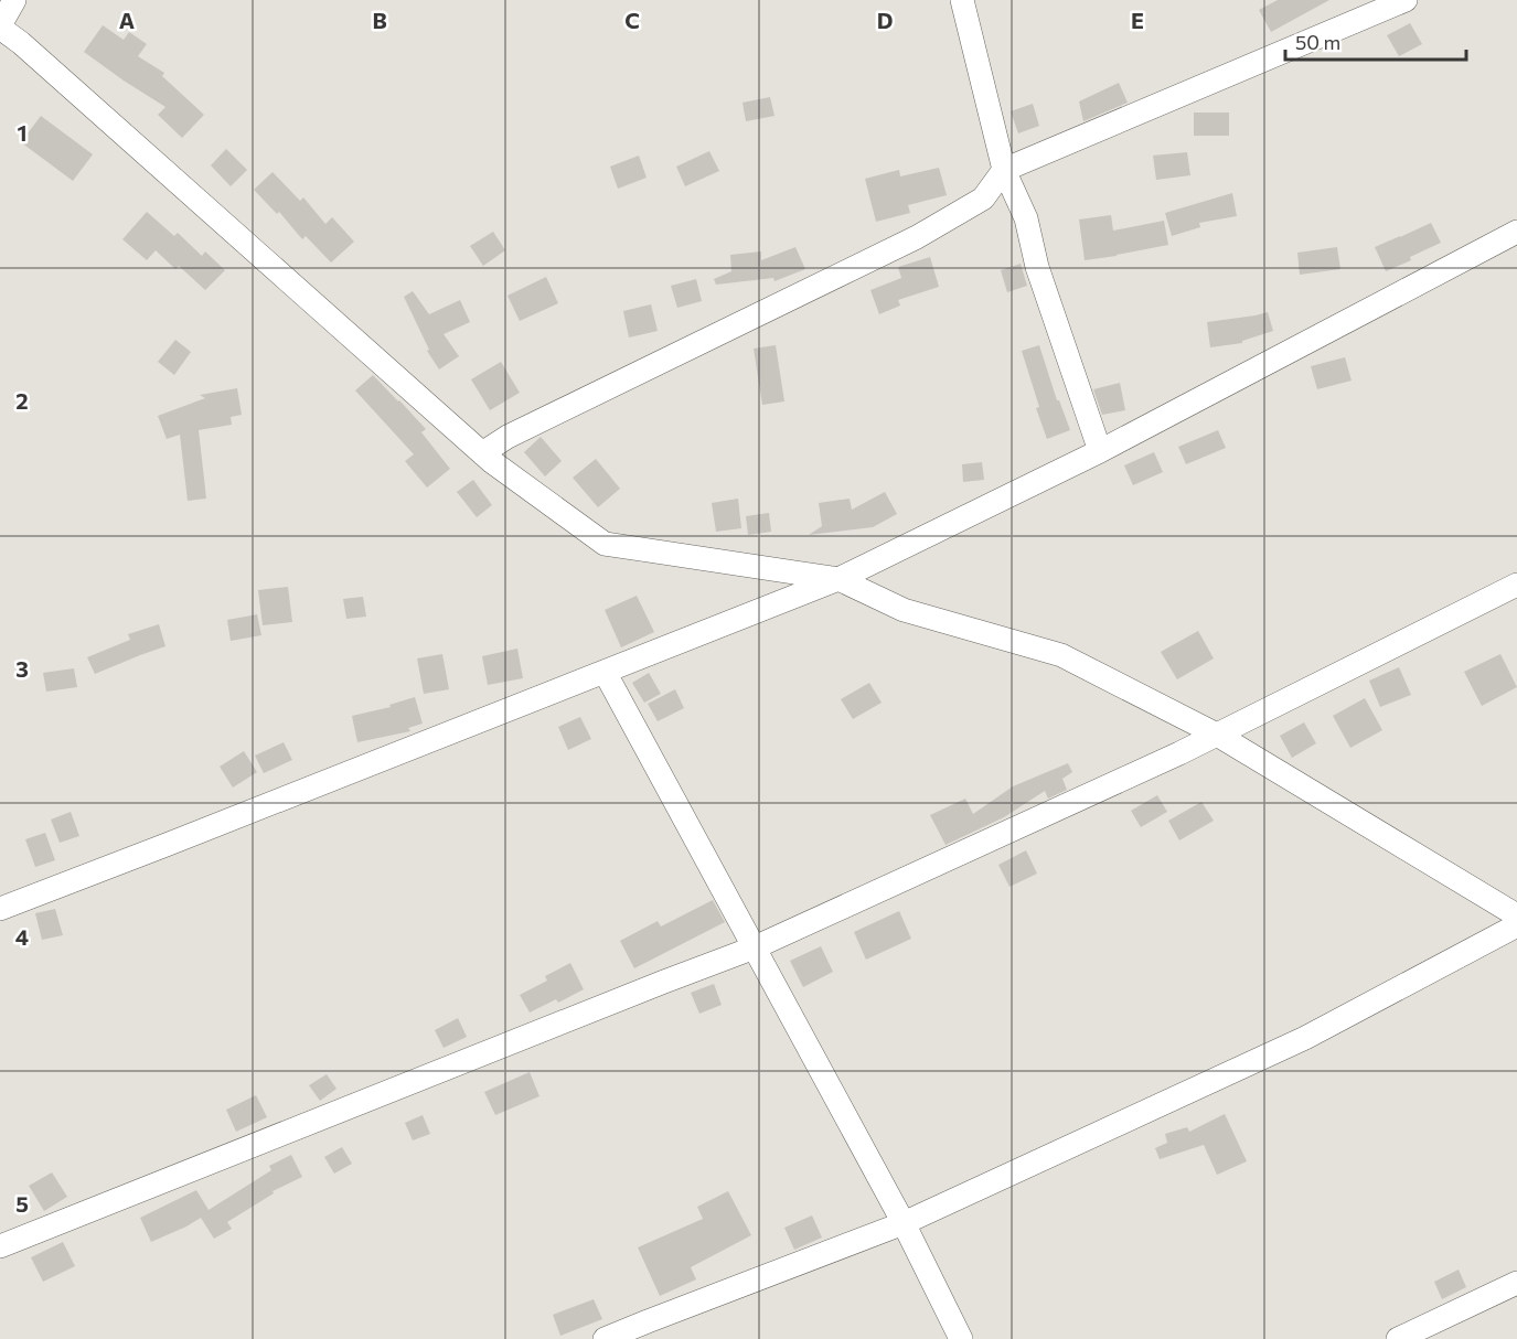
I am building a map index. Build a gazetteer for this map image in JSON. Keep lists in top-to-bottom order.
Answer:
{
  "scale_bar": "50 m",
  "grid": {
    "columns": [
      "A",
      "B",
      "C",
      "D",
      "E"
    ],
    "rows": [
      "1",
      "2",
      "3",
      "4",
      "5"
    ]
  }
}
